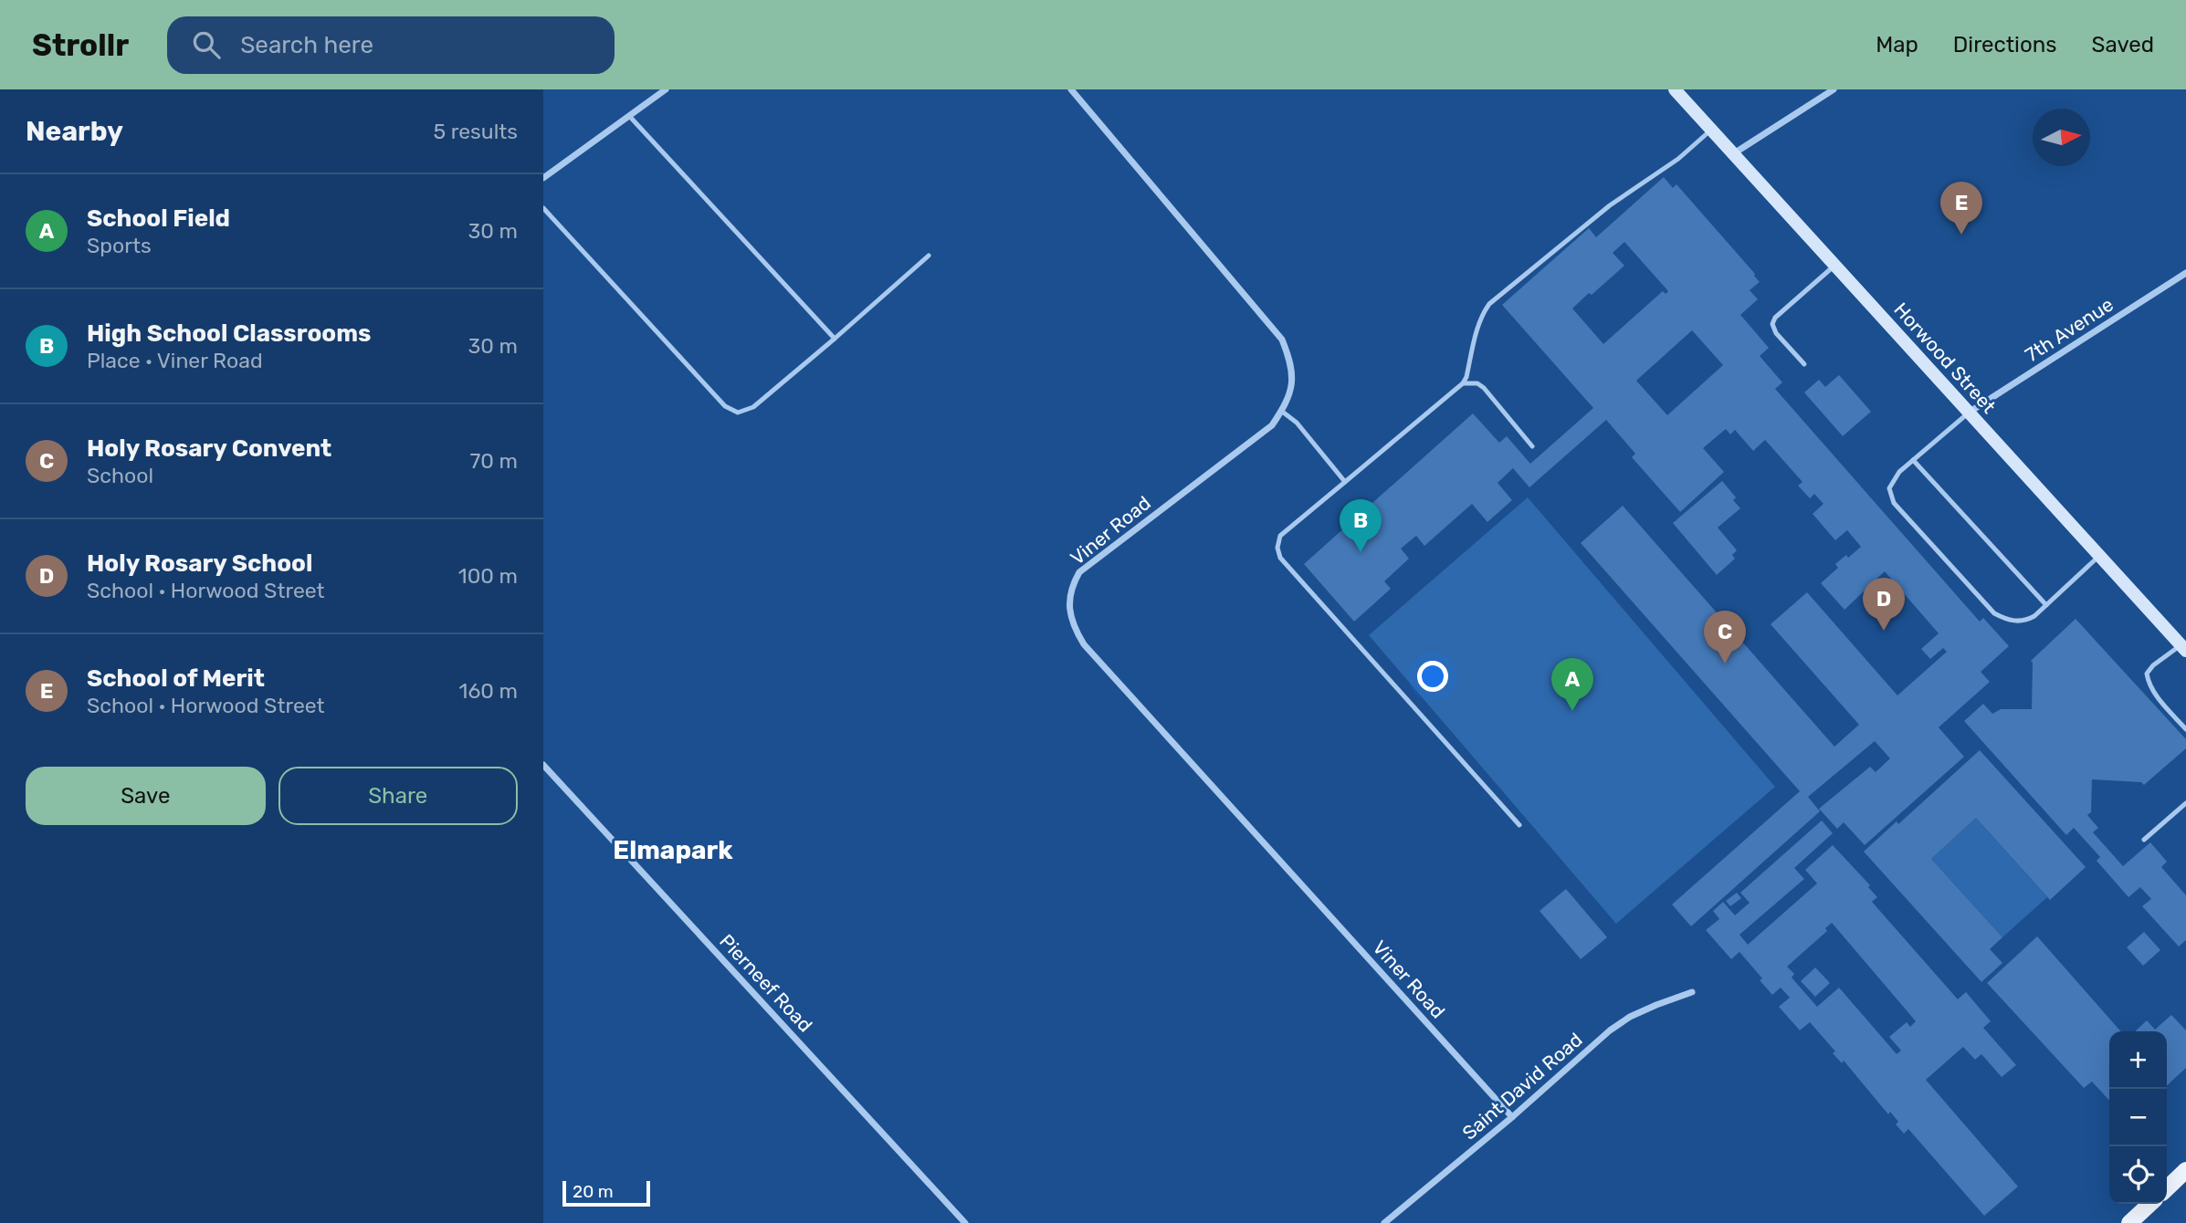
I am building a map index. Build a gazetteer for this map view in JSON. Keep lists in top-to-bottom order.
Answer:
{
  "streets": {
    "main road": ["Horwood Street"],
    "street": [
      "7th Avenue",
      "Viner Road",
      "Pierneef Road",
      "Saint David Road"
    ]
  },
  "crossings": [
    ["7th Avenue", "Horwood Street"],
    ["Viner Road", "Saint David Road"]
  ],
  "districts": ["Elmapark"],
  "scale_bar": "20 m",
  "north": "right",
  "page": {
    "header": "Strollr",
    "search": "Search here",
    "nav": ["Map", "Directions", "Saved"],
    "heading": ["Nearby", "5 results"],
    "list": [
      {
        "mark": "A",
        "name": "School Field",
        "note": "Sports",
        "value": "30 m"
      },
      {
        "mark": "B",
        "name": "High School Classrooms",
        "note": "Place · Viner Road",
        "value": "30 m"
      },
      {
        "mark": "C",
        "name": "Holy Rosary Convent",
        "note": "School",
        "value": "70 m"
      },
      {
        "mark": "D",
        "name": "Holy Rosary School",
        "note": "School · Horwood Street",
        "value": "100 m"
      },
      {
        "mark": "E",
        "name": "School of Merit",
        "note": "School · Horwood Street",
        "value": "160 m"
      }
    ],
    "pins": [
      "E",
      "B",
      "D",
      "C",
      "A"
    ],
    "buttons": ["Save", "Share"],
    "map_buttons": ["+", "−"],
    "scale": "20 m"
  }
}
